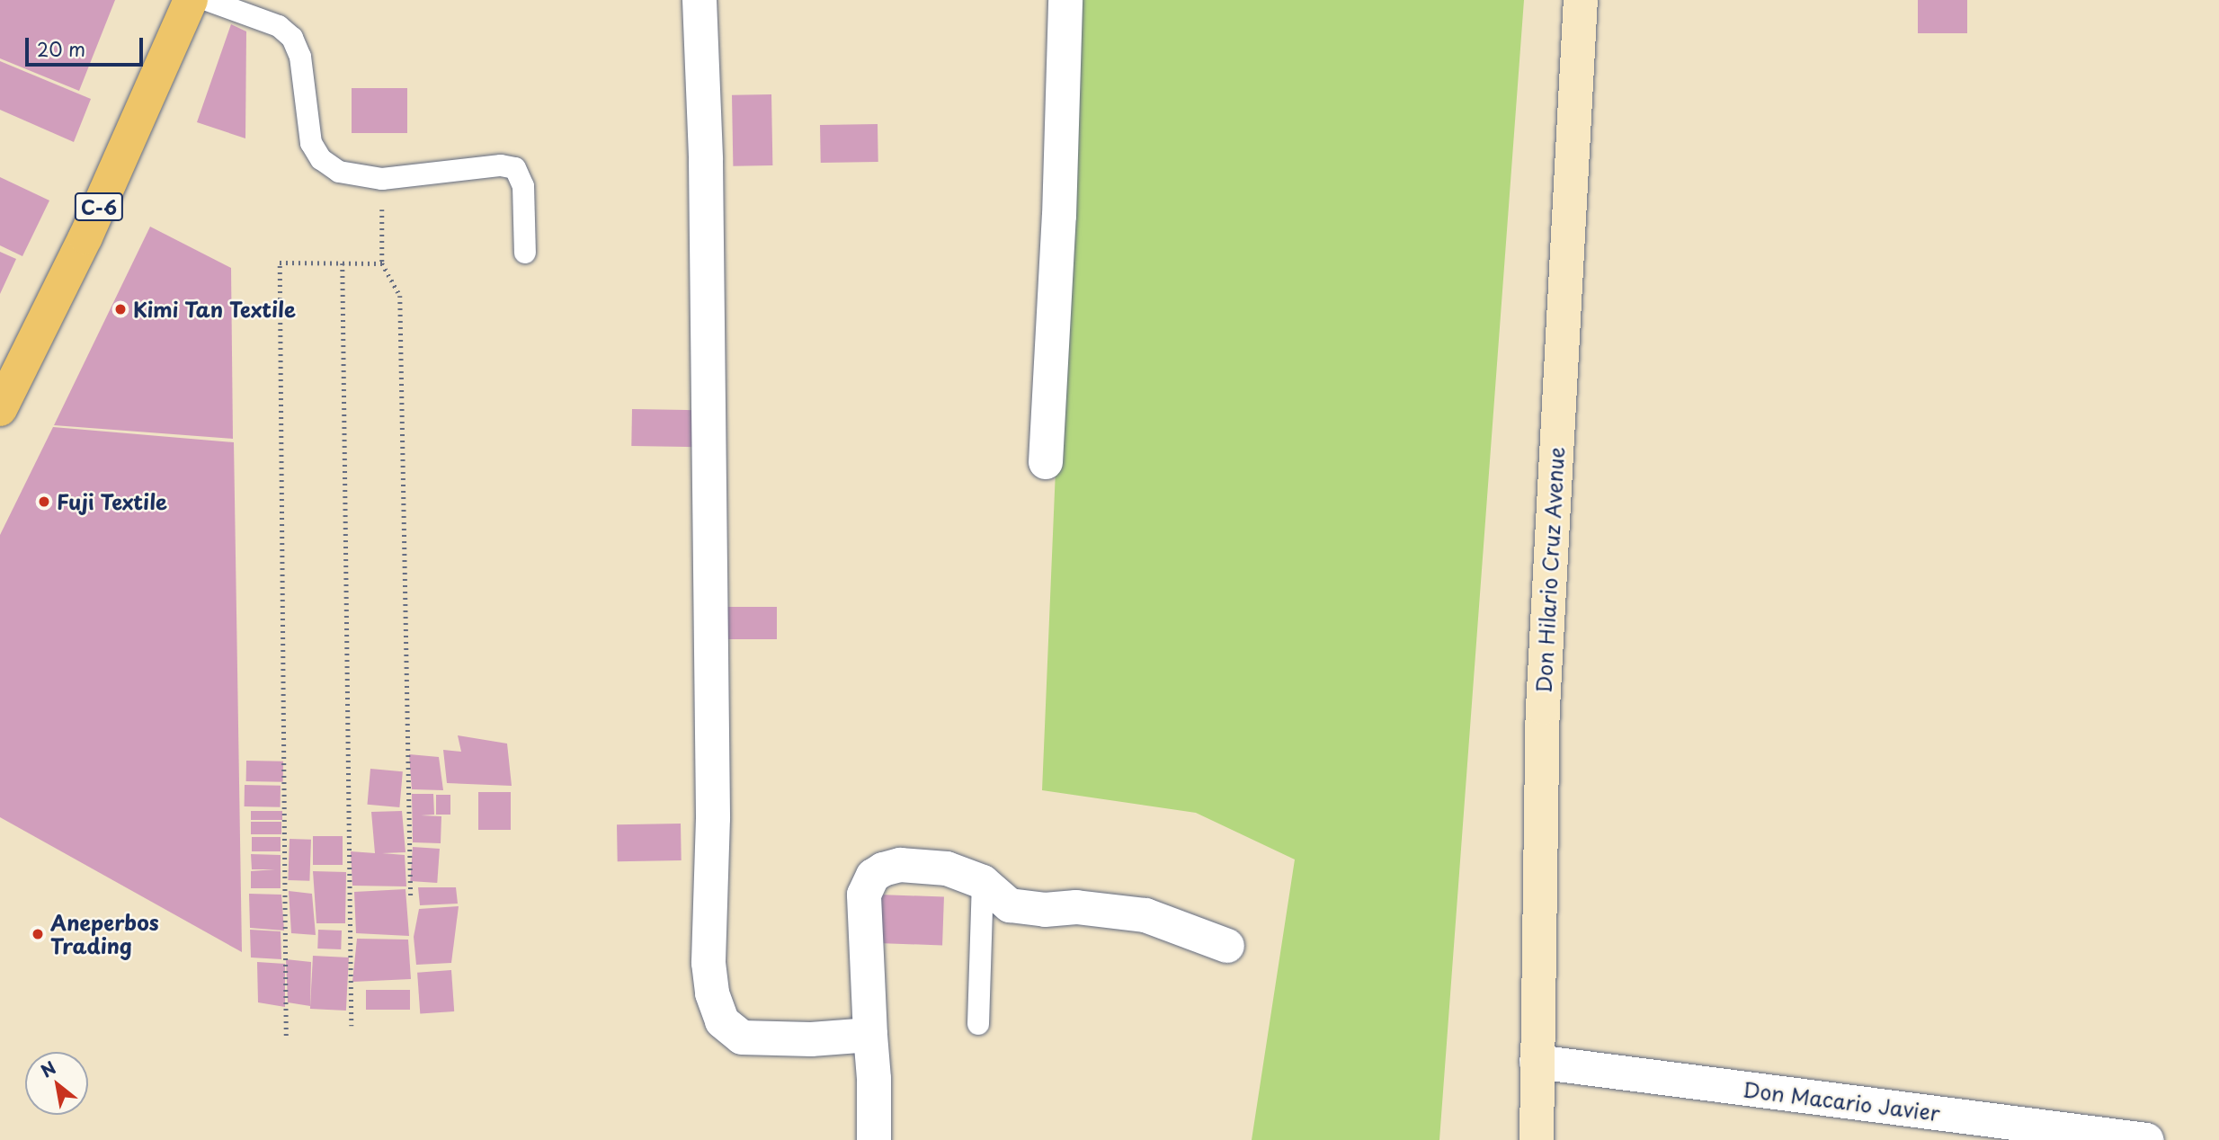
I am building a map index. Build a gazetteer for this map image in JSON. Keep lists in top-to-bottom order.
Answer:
{
  "streets": {
    "main road": ["C-6"],
    "street": ["Don Hilario Cruz Avenue", "Don Macario Javier"]
  },
  "crossings": [
    ["Don Hilario Cruz Avenue", "Don Macario Javier"]
  ],
  "places": ["Kimi Tan Textile", "Fuji Textile", "Aneperbos Trading"],
  "scale_bar": "20 m",
  "north": "top left"
}
